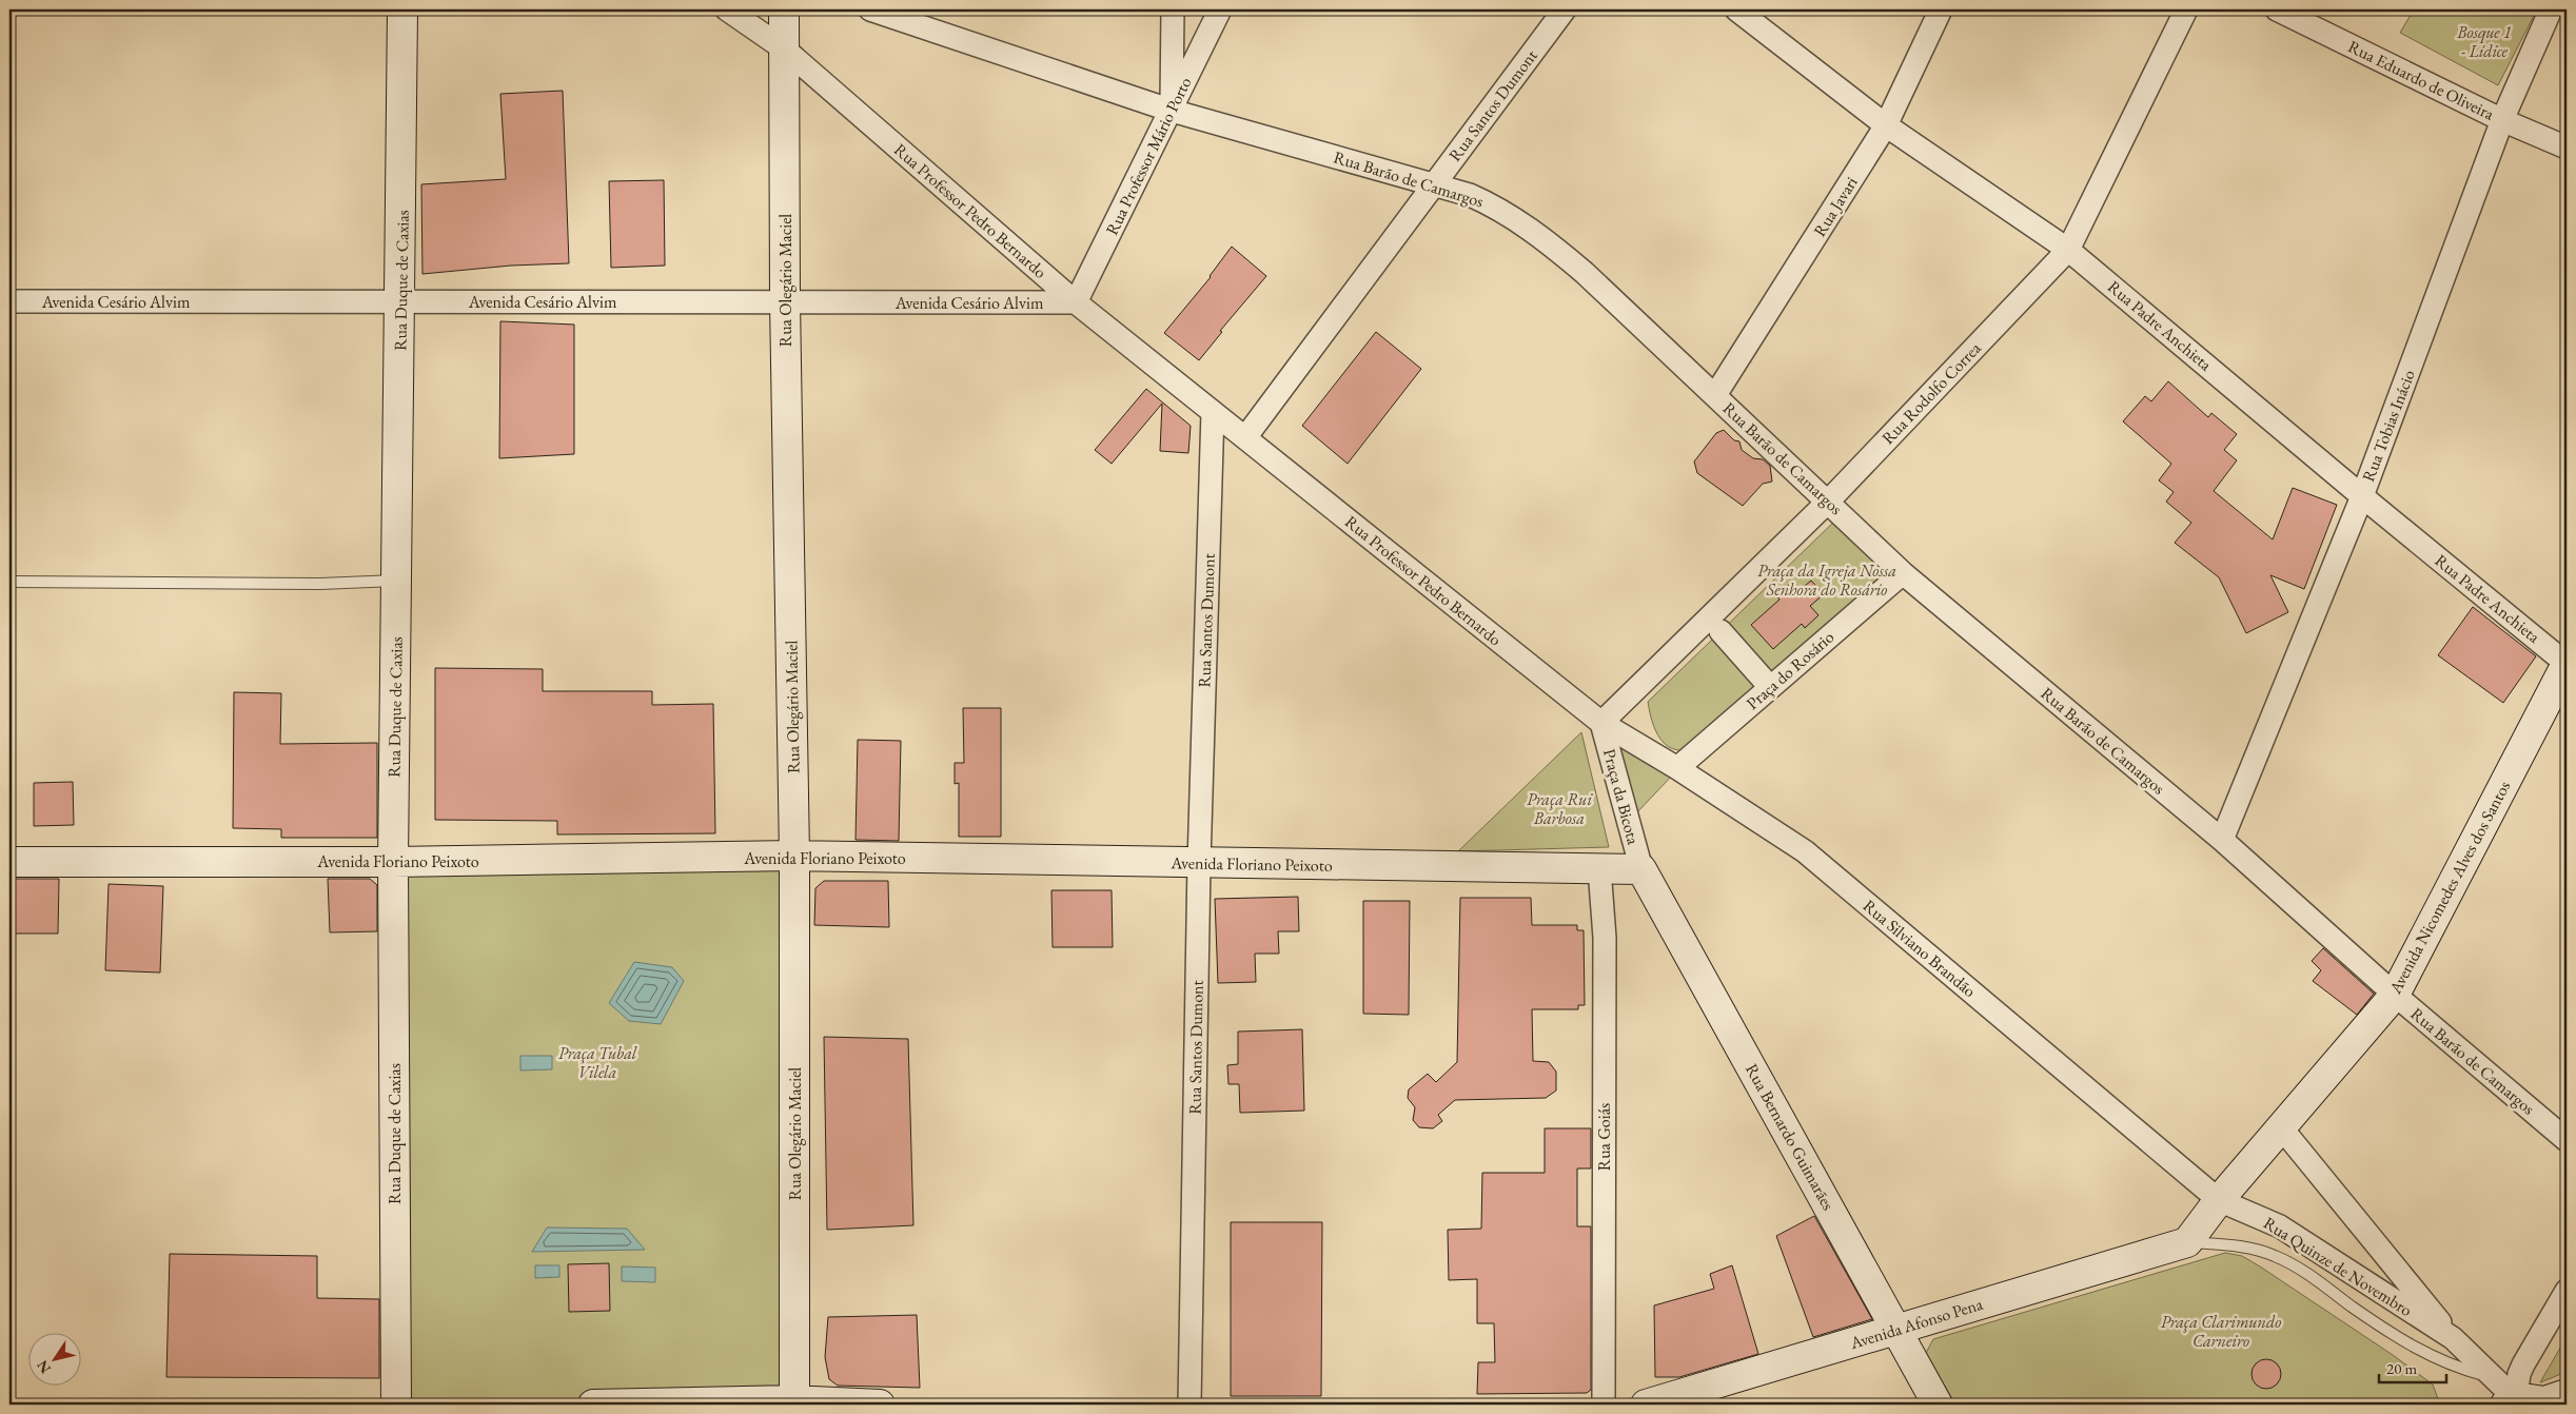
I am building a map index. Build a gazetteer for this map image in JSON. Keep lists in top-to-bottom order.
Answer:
{
  "streets": {
    "street": [
      "Rua Eduardo de Oliveira",
      "Rua Santos Dumont",
      "Rua Professor Mário Porto",
      "Rua Barão de Camargos",
      "Rua Javari",
      "Rua Professor Pedro Bernardo",
      "Rua Duque de Caxias",
      "Rua Olegário Maciel",
      "Avenida Cesário Alvim",
      "Rua Padre Anchieta",
      "Rua Rodolfo Correa",
      "Rua Tobias Inácio",
      "Praça do Rosário",
      "Praça da Bicota",
      "Avenida Floriano Peixoto",
      "Avenida Nicomedes Alves dos Santos",
      "Rua Silviano Brandão",
      "Rua Goiás",
      "Rua Bernardo Guimarães",
      "Rua Quinze de Novembro",
      "Avenida Afonso Pena"
    ]
  },
  "crossings": [
    ["Rua Eduardo de Oliveira", "Rua Tobias Inácio"],
    ["Rua Santos Dumont", "Rua Barão de Camargos"],
    ["Rua Santos Dumont", "Rua Professor Pedro Bernardo"],
    ["Rua Santos Dumont", "Avenida Floriano Peixoto"],
    ["Rua Professor Mário Porto", "Rua Barão de Camargos"],
    ["Rua Professor Mário Porto", "Rua Professor Pedro Bernardo"],
    ["Rua Professor Mário Porto", "Avenida Cesário Alvim"],
    ["Rua Barão de Camargos", "Rua Javari"],
    ["Rua Barão de Camargos", "Rua Rodolfo Correa"],
    ["Rua Barão de Camargos", "Rua Tobias Inácio"],
    ["Rua Barão de Camargos", "Praça do Rosário"],
    ["Rua Barão de Camargos", "Avenida Nicomedes Alves dos Santos"],
    ["Rua Javari", "Rua Padre Anchieta"],
    ["Rua Professor Pedro Bernardo", "Rua Olegário Maciel"],
    ["Rua Professor Pedro Bernardo", "Avenida Cesário Alvim"],
    ["Rua Professor Pedro Bernardo", "Rua Rodolfo Correa"],
    ["Rua Professor Pedro Bernardo", "Praça da Bicota"],
    ["Rua Professor Pedro Bernardo", "Rua Silviano Brandão"],
    ["Rua Duque de Caxias", "Avenida Cesário Alvim"],
    ["Rua Duque de Caxias", "Avenida Floriano Peixoto"],
    ["Rua Olegário Maciel", "Avenida Cesário Alvim"],
    ["Rua Olegário Maciel", "Avenida Floriano Peixoto"],
    ["Rua Padre Anchieta", "Rua Rodolfo Correa"],
    ["Rua Padre Anchieta", "Rua Tobias Inácio"],
    ["Rua Padre Anchieta", "Avenida Nicomedes Alves dos Santos"],
    ["Rua Rodolfo Correa", "Praça da Bicota"],
    ["Rua Rodolfo Correa", "Rua Silviano Brandão"],
    ["Praça do Rosário", "Rua Silviano Brandão"],
    ["Praça da Bicota", "Avenida Floriano Peixoto"],
    ["Praça da Bicota", "Rua Silviano Brandão"],
    ["Praça da Bicota", "Rua Bernardo Guimarães"],
    ["Avenida Floriano Peixoto", "Rua Goiás"],
    ["Avenida Floriano Peixoto", "Rua Bernardo Guimarães"],
    ["Avenida Nicomedes Alves dos Santos", "Rua Silviano Brandão"],
    ["Avenida Nicomedes Alves dos Santos", "Rua Quinze de Novembro"],
    ["Avenida Nicomedes Alves dos Santos", "Avenida Afonso Pena"],
    ["Rua Silviano Brandão", "Rua Quinze de Novembro"],
    ["Rua Bernardo Guimarães", "Avenida Afonso Pena"]
  ],
  "parks": [
    "Bosque 1 - Lídice",
    "Praça da Igreja Nossa Senhora do Rosário",
    "Praça Rui Barbosa",
    "Praça Tubal Vilela",
    "Praça Clarimundo Carneiro"
  ],
  "scale_bar": "20 m",
  "north": "bottom left"
}
